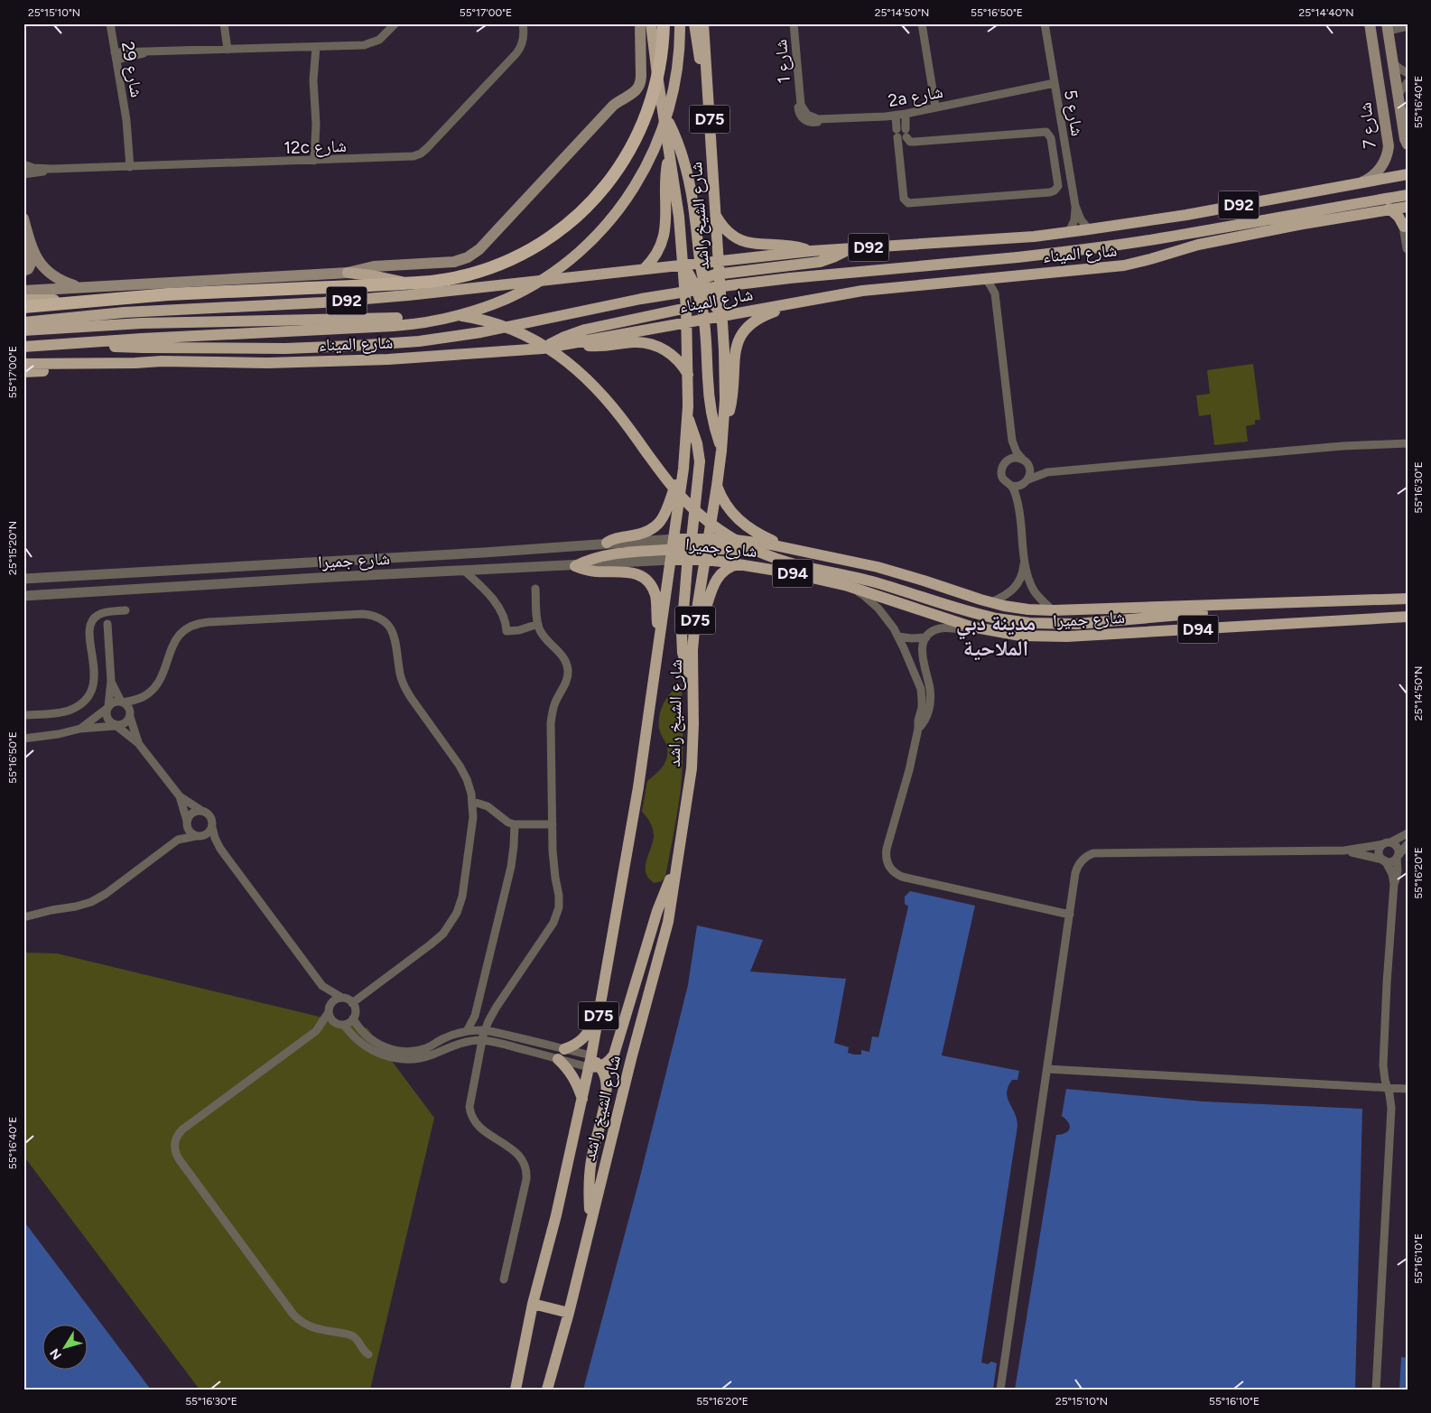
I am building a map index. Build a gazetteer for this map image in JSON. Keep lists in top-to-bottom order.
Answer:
{
  "streets": {
    "main road": [
      "D75",
      "شارع 7",
      "D92",
      "شارع الشيخ راشد",
      "شارع الميناء",
      "شارع جميرا",
      "D94"
    ],
    "street": [
      "شارع 1",
      "شارع 29",
      "2a شارع",
      "شارع 5",
      "12c شارع"
    ]
  },
  "crossings": [
    ["شارع 1", "2a شارع"],
    ["شارع 29", "12c شارع"],
    ["2a شارع", "شارع 5"],
    ["شارع 5", "شارع الميناء"],
    ["شارع 7", "شارع الميناء"],
    ["شارع الشيخ راشد", "شارع الميناء"],
    ["شارع الشيخ راشد", "شارع جميرا"]
  ],
  "districts": ["مدينة دبي الملاحية"],
  "north": "bottom left",
  "coordinates": [
    "25°15'10\"N",
    "55°17'00\"E",
    "25°14'50\"N",
    "55°16'50\"E",
    "25°14'40\"N",
    "55°16'40\"E",
    "55°16'30\"E",
    "25°15'20\"N",
    "55°16'20\"E",
    "55°16'10\"E"
  ]
}
